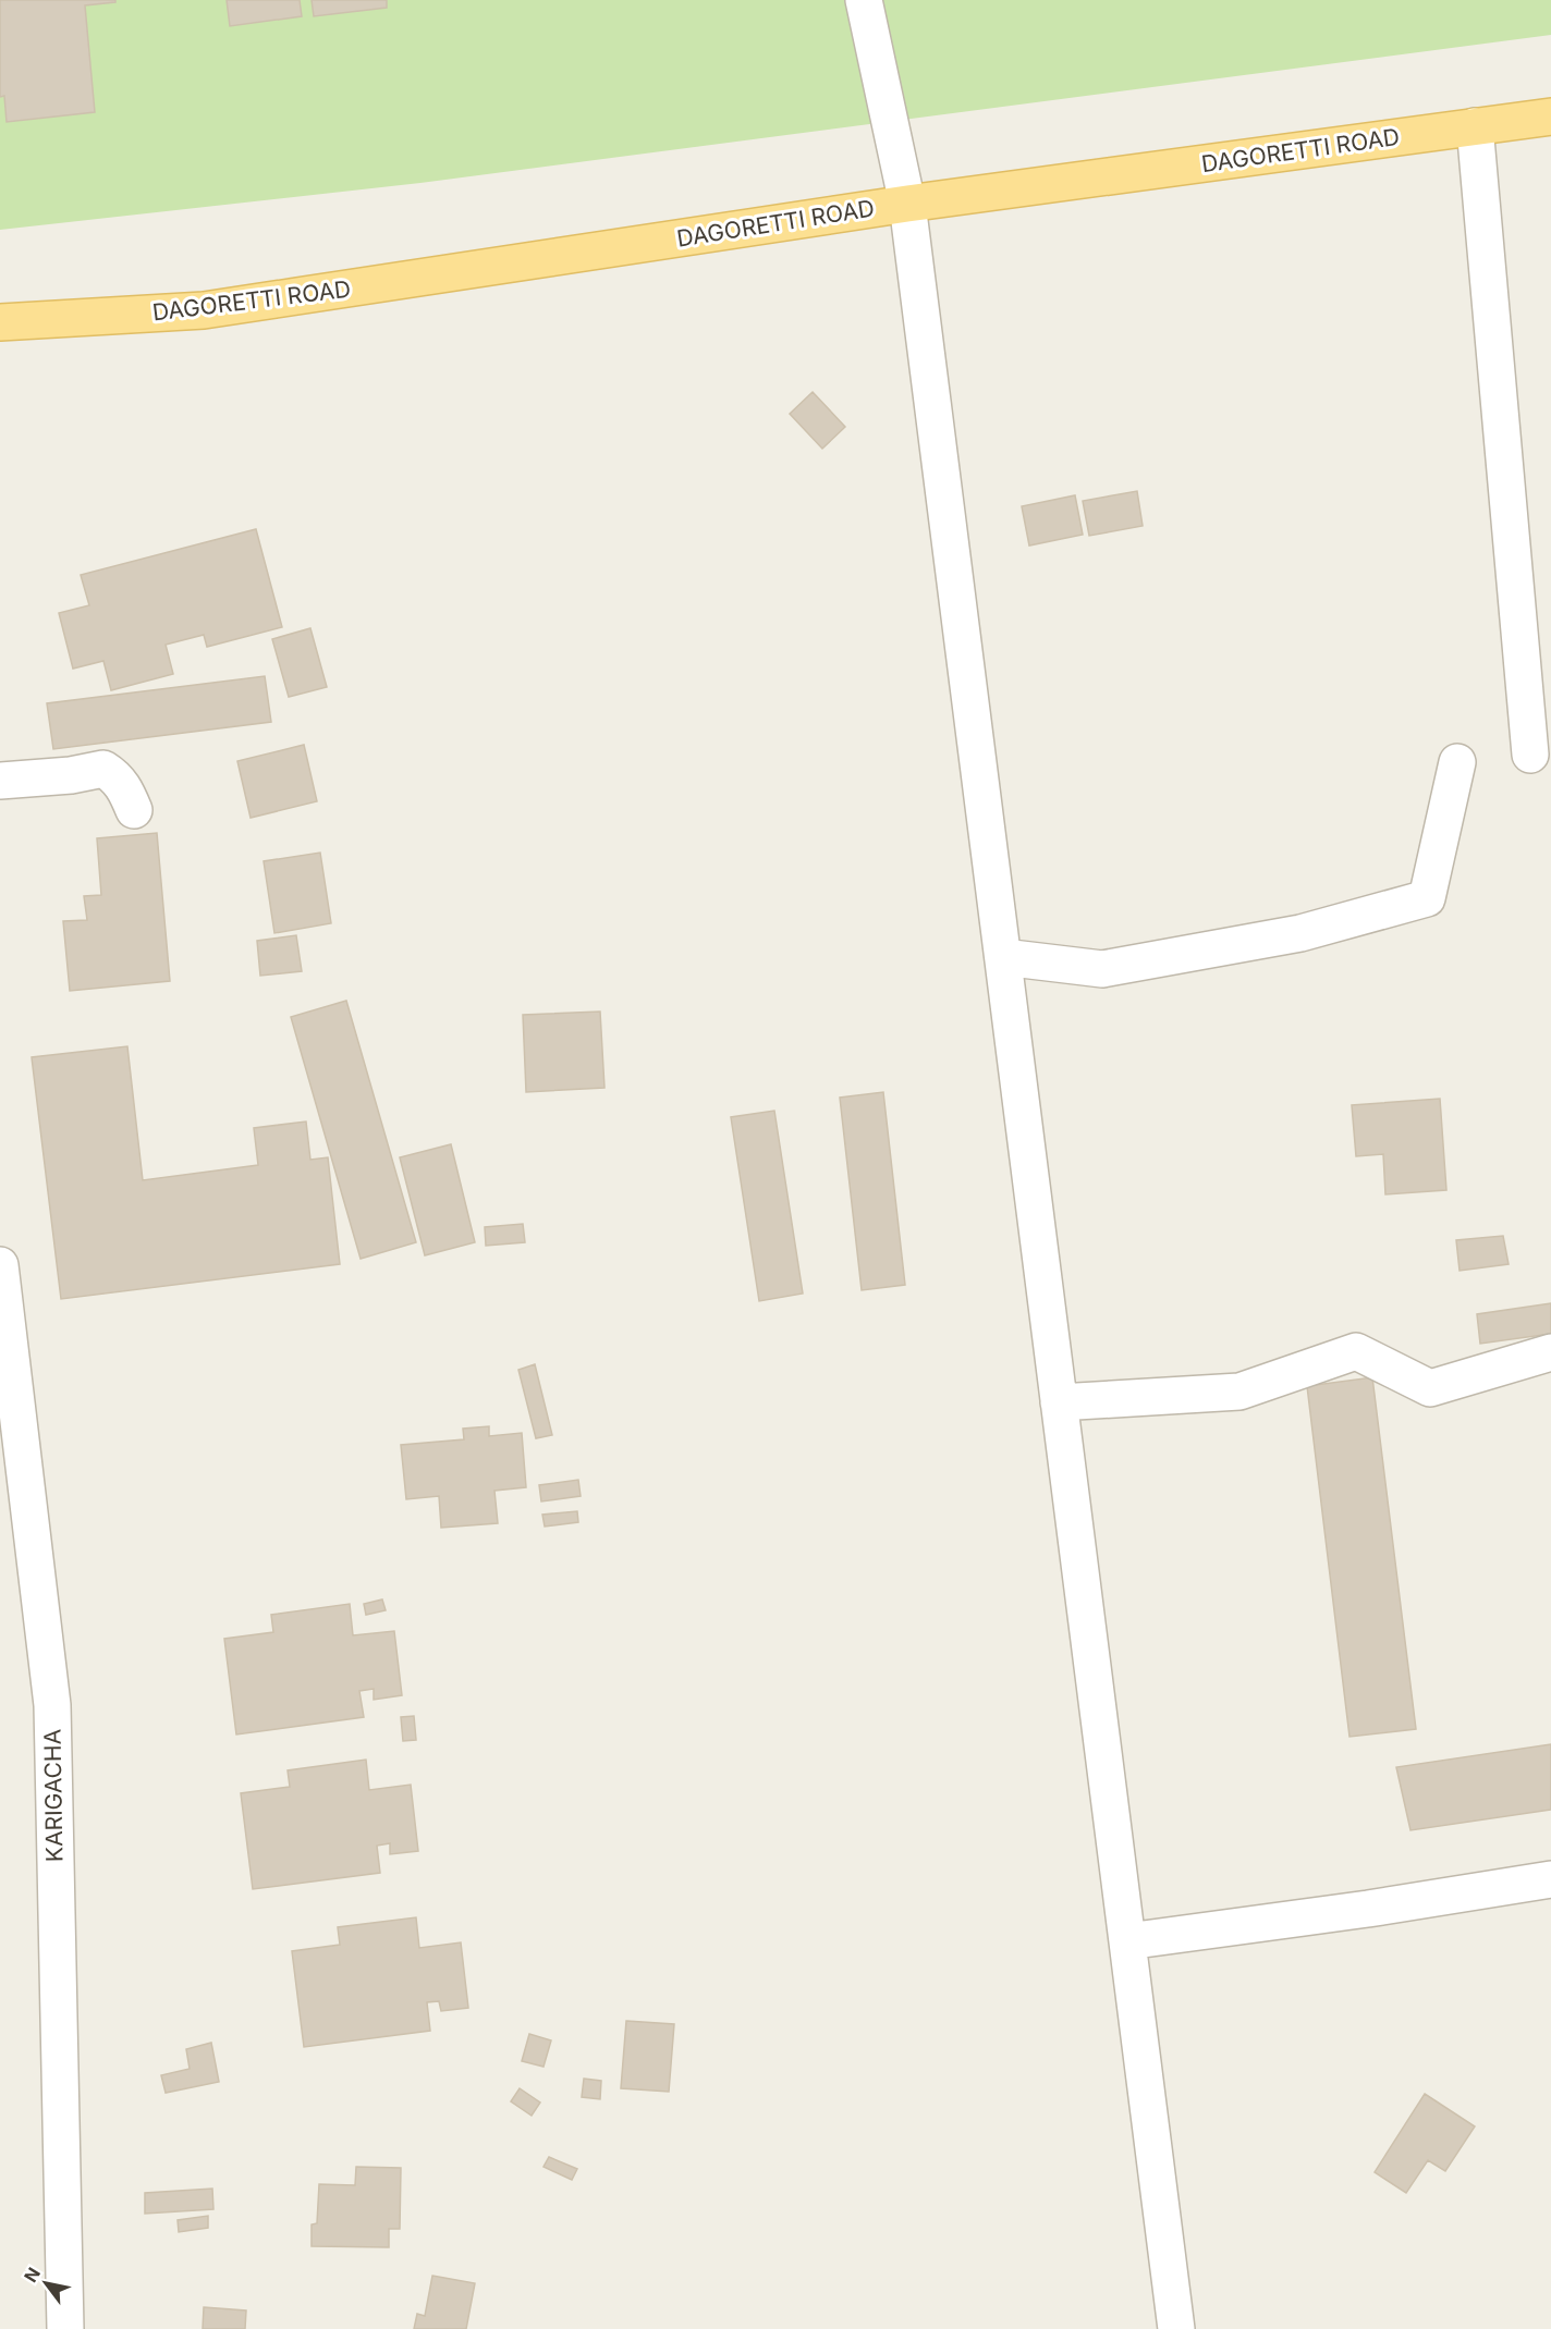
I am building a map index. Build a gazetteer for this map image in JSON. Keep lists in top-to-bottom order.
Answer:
{
  "streets": {
    "main road": ["DAGORETTI ROAD"],
    "street": ["KARIGACHA"]
  },
  "north": "top left"
}
